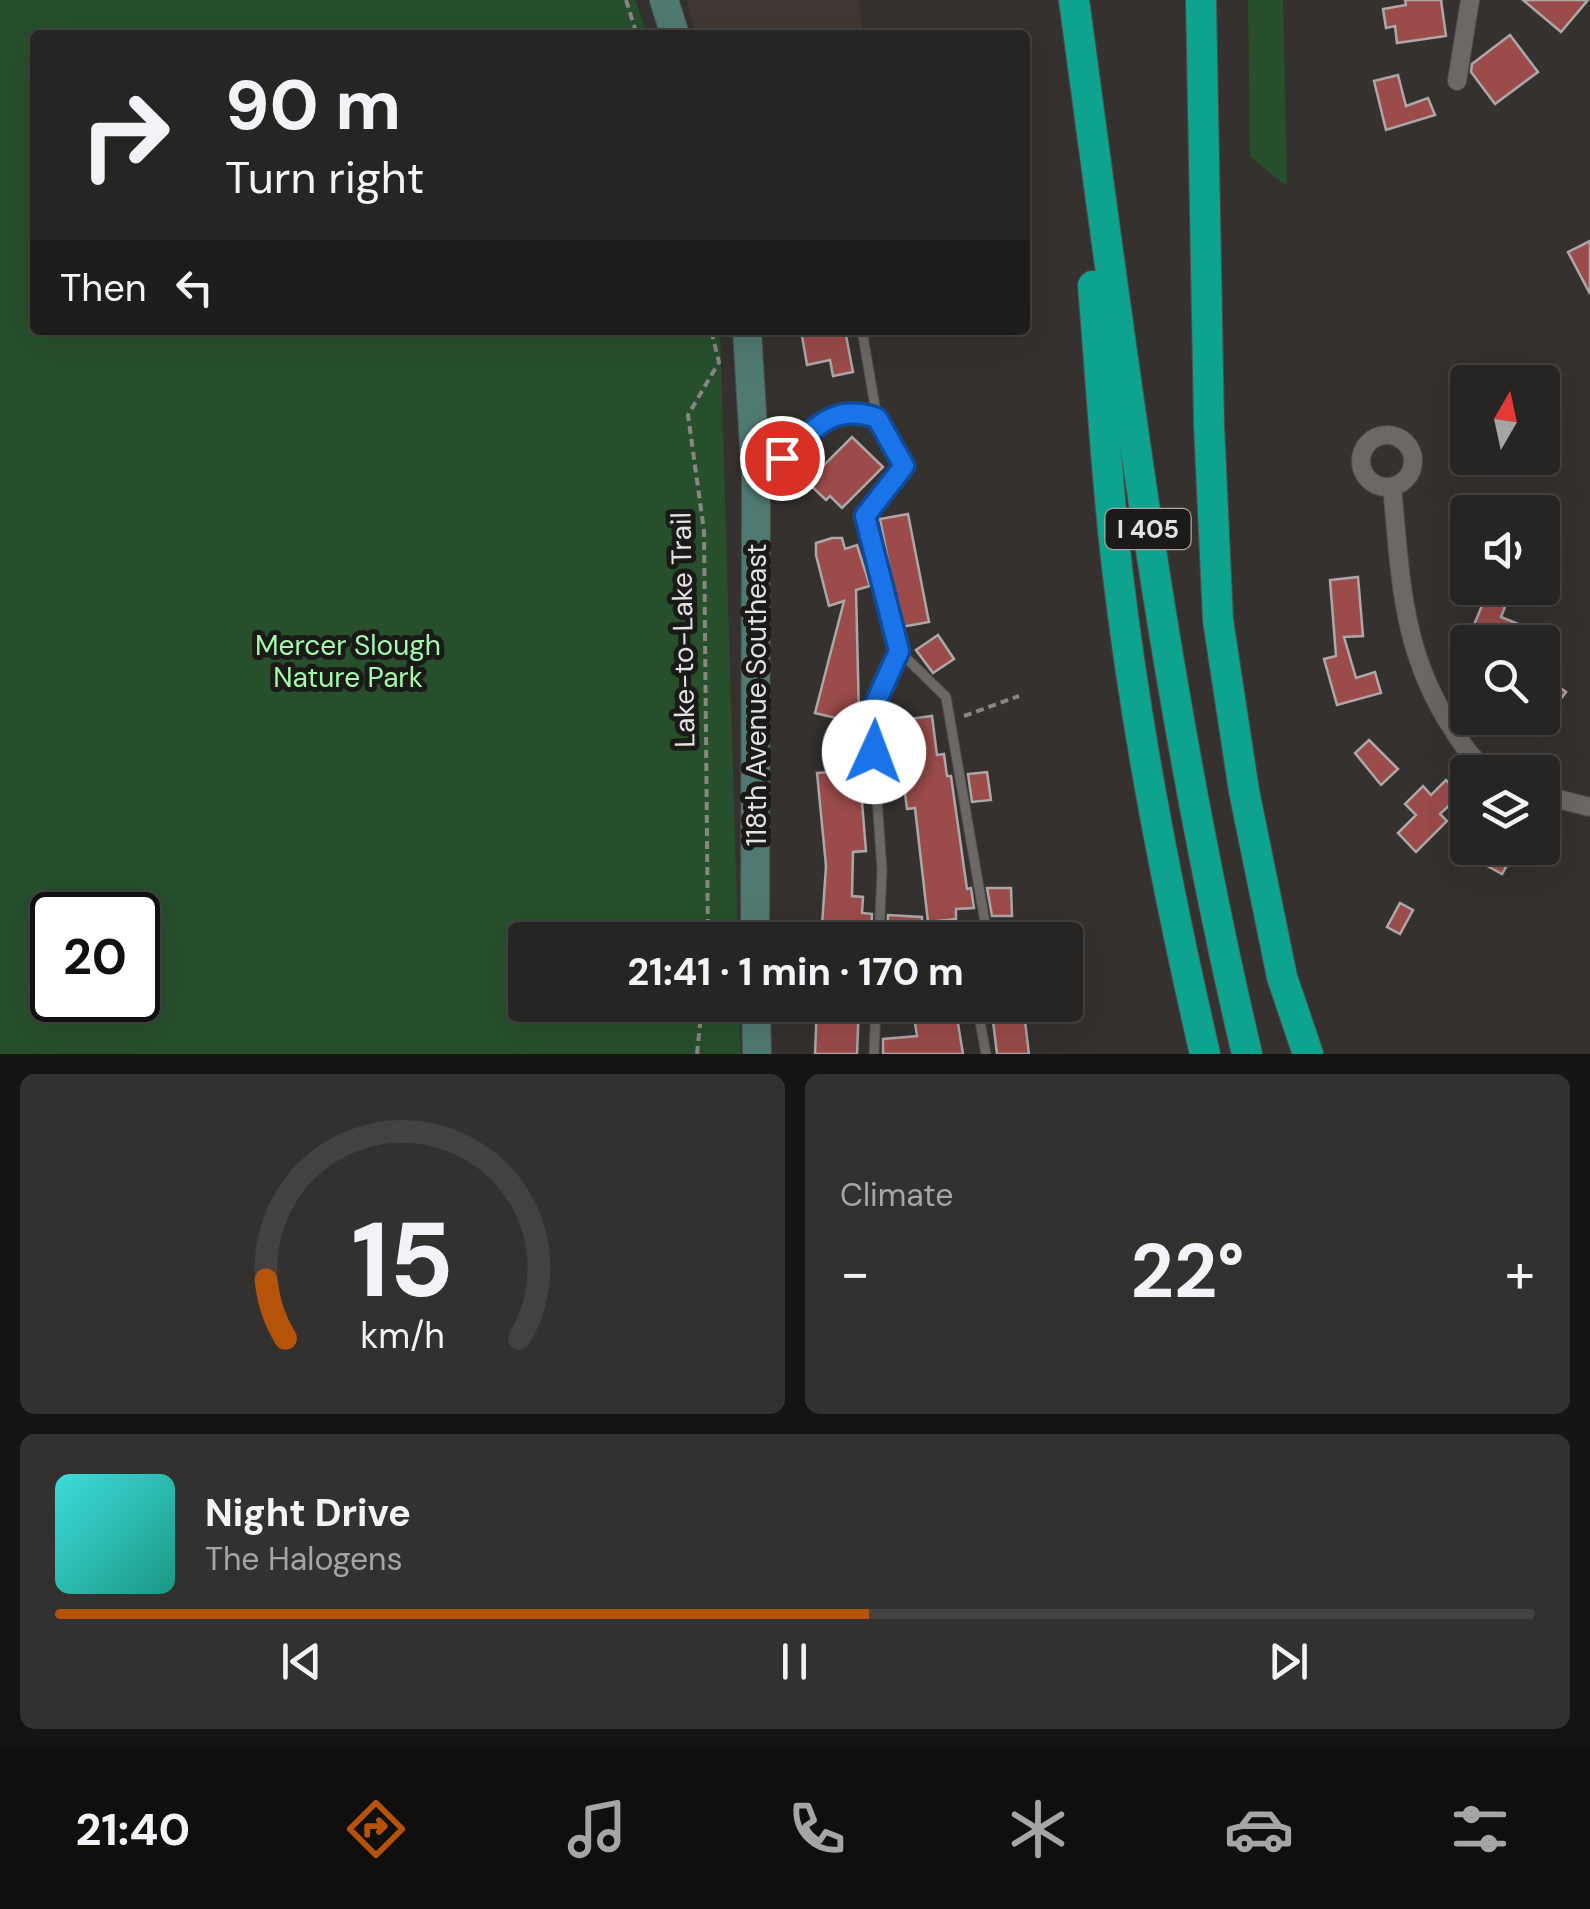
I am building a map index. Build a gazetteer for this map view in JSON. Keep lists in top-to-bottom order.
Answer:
{
  "streets": {
    "highway": ["I 405"],
    "street": ["118th Avenue Southeast"],
    "path": ["Lake-to-Lake Trail"]
  },
  "parks": ["Mercer Slough Nature Park"],
  "north": "top",
  "page": {
    "turn": ["90 m", "Turn right"],
    "then": "Then",
    "limit": "20",
    "trip": "21:41 · 1 min · 170 m",
    "tile": "Climate",
    "heat": ["−", "22°", "+"],
    "song": ["Night Drive", "The Halogens"],
    "tabs": "21:40",
    "gauge": ["15", "km/h"]
  }
}
